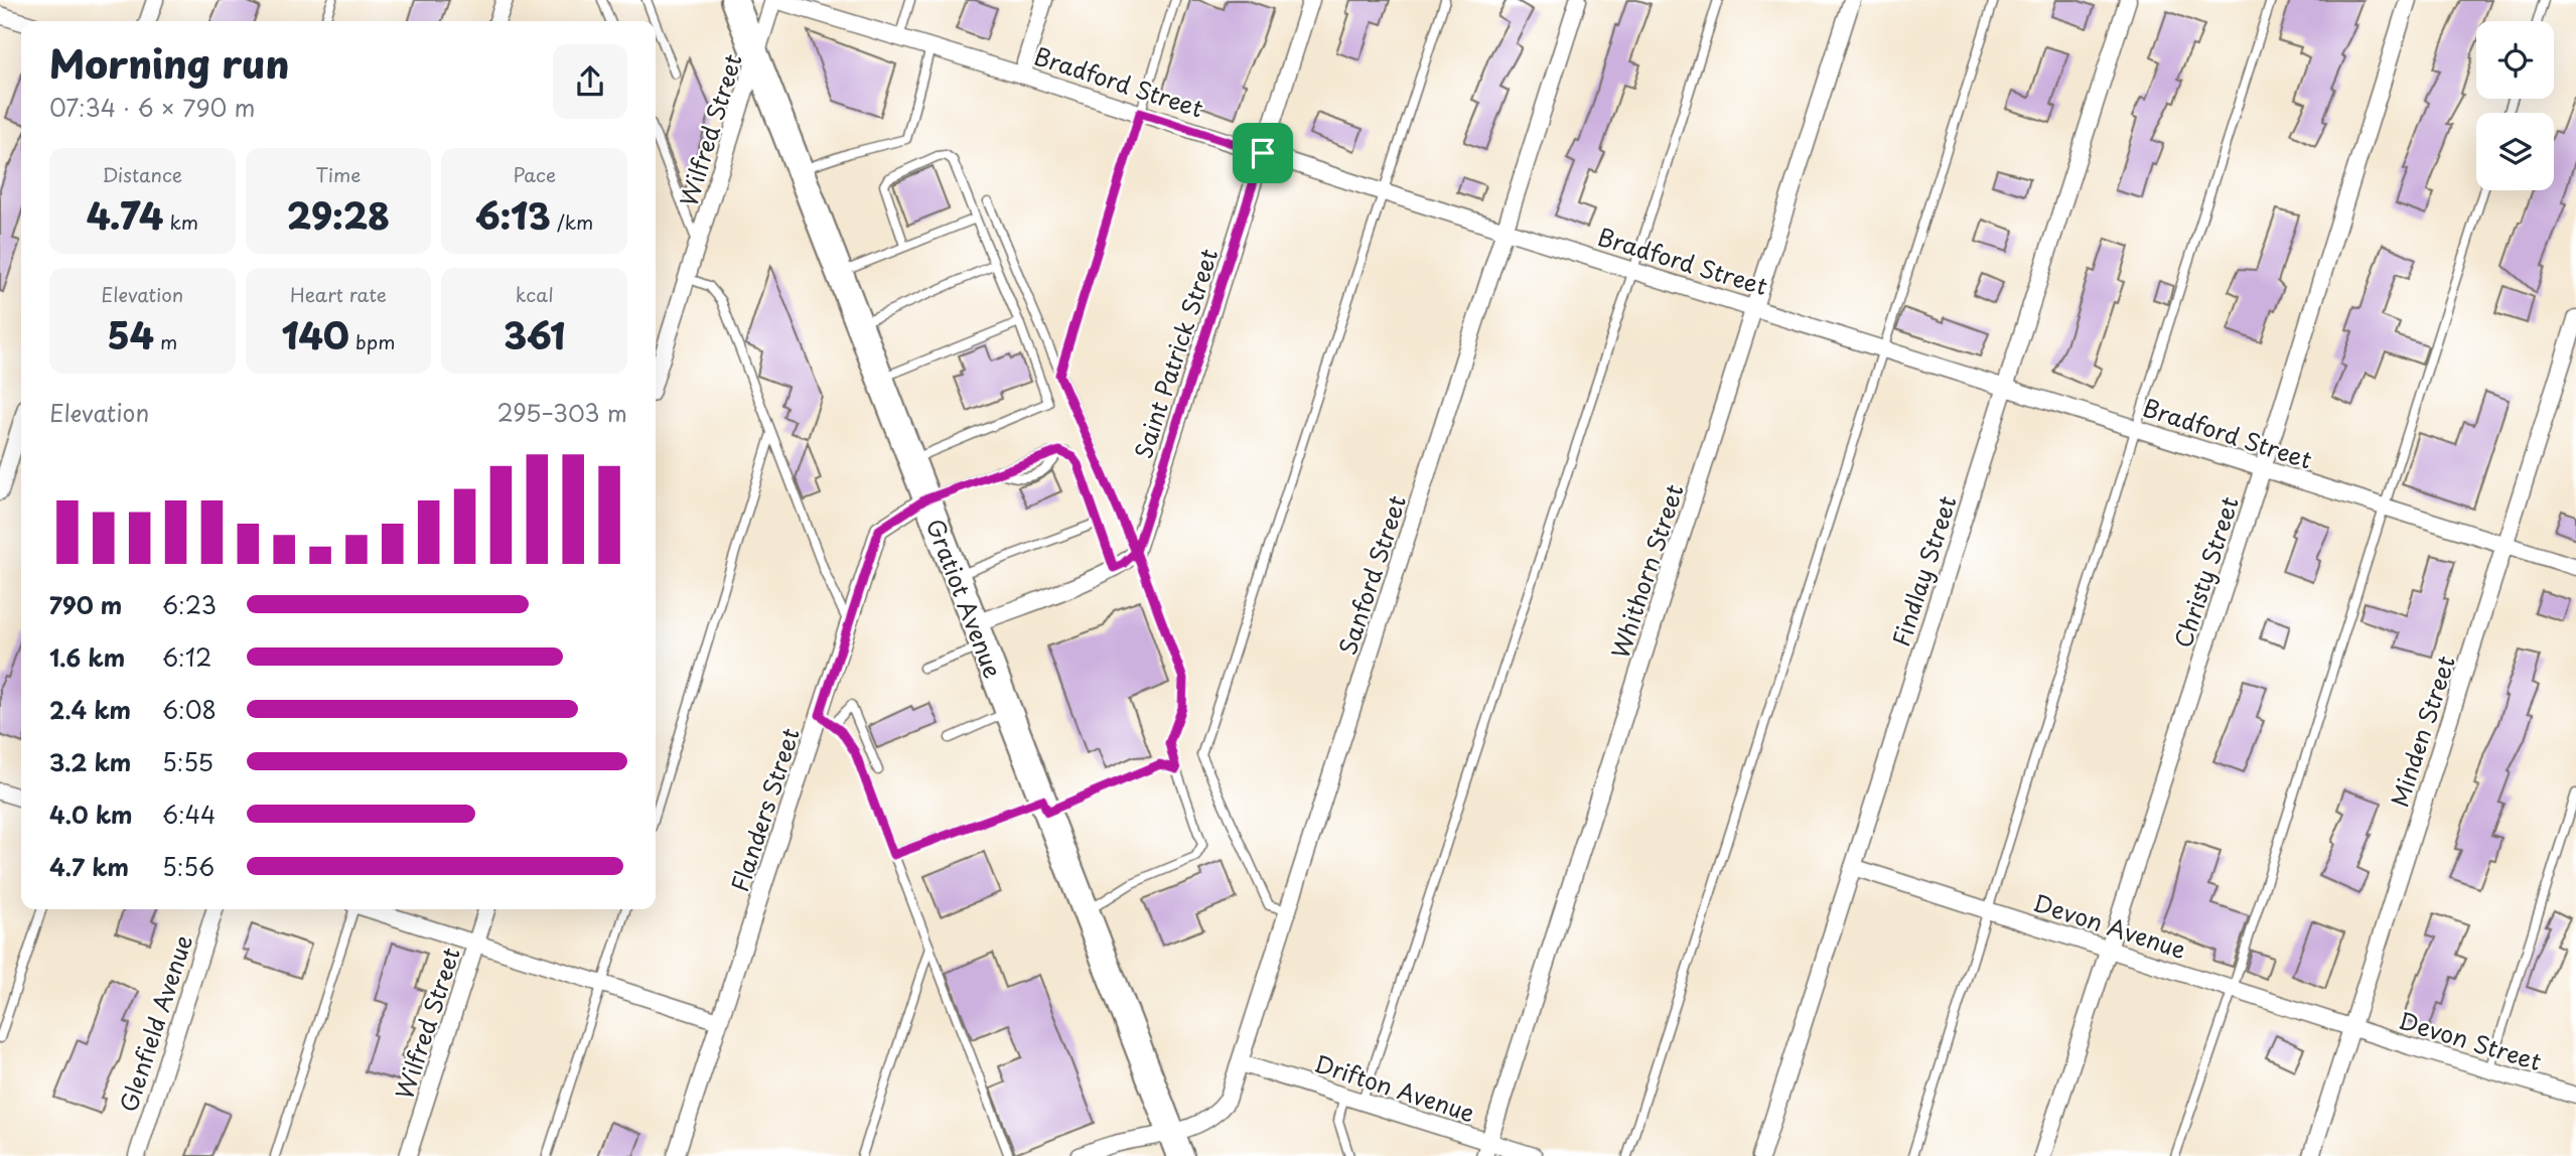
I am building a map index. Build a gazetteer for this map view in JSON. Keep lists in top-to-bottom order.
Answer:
{
  "streets": {
    "main road": ["Gratiot Avenue"],
    "street": [
      "Bradford Street",
      "Wilfred Street",
      "Saint Patrick Street",
      "Whithorn Street",
      "Findlay Street",
      "Christy Street",
      "Sanford Street",
      "Minden Street",
      "Flanders Street",
      "Devon Avenue",
      "Glenfield Avenue",
      "Devon Street",
      "Drifton Avenue"
    ]
  },
  "crossings": [
    ["Bradford Street", "Wilfred Street"],
    ["Bradford Street", "Saint Patrick Street"],
    ["Bradford Street", "Whithorn Street"],
    ["Bradford Street", "Findlay Street"],
    ["Bradford Street", "Christy Street"],
    ["Bradford Street", "Sanford Street"],
    ["Bradford Street", "Minden Street"],
    ["Wilfred Street", "Gratiot Avenue"],
    ["Whithorn Street", "Drifton Avenue"],
    ["Findlay Street", "Devon Avenue"],
    ["Christy Street", "Devon Avenue"],
    ["Sanford Street", "Gratiot Avenue"],
    ["Sanford Street", "Drifton Avenue"],
    ["Gratiot Avenue", "Flanders Street"],
    ["Minden Street", "Devon Avenue"],
    ["Minden Street", "Devon Street"],
    ["Devon Avenue", "Devon Street"]
  ],
  "page": {
    "heading": ["Morning run", "07:34 · 6 × 790 m"],
    "stats": [
      ["Distance", "4.74 km"],
      ["Time", "29:28"],
      ["Pace", "6:13 /km"],
      ["Elevation", "54 m"],
      ["Heart rate", "140 bpm"],
      ["kcal", "361"]
    ],
    "chart": ["Elevation", "295–303 m"],
    "list": [
      {
        "name": "790 m",
        "note": "6:23"
      },
      {
        "name": "1.6 km",
        "note": "6:12"
      },
      {
        "name": "2.4 km",
        "note": "6:08"
      },
      {
        "name": "3.2 km",
        "note": "5:55"
      },
      {
        "name": "4.0 km",
        "note": "6:44"
      },
      {
        "name": "4.7 km",
        "note": "5:56"
      }
    ]
  }
}
